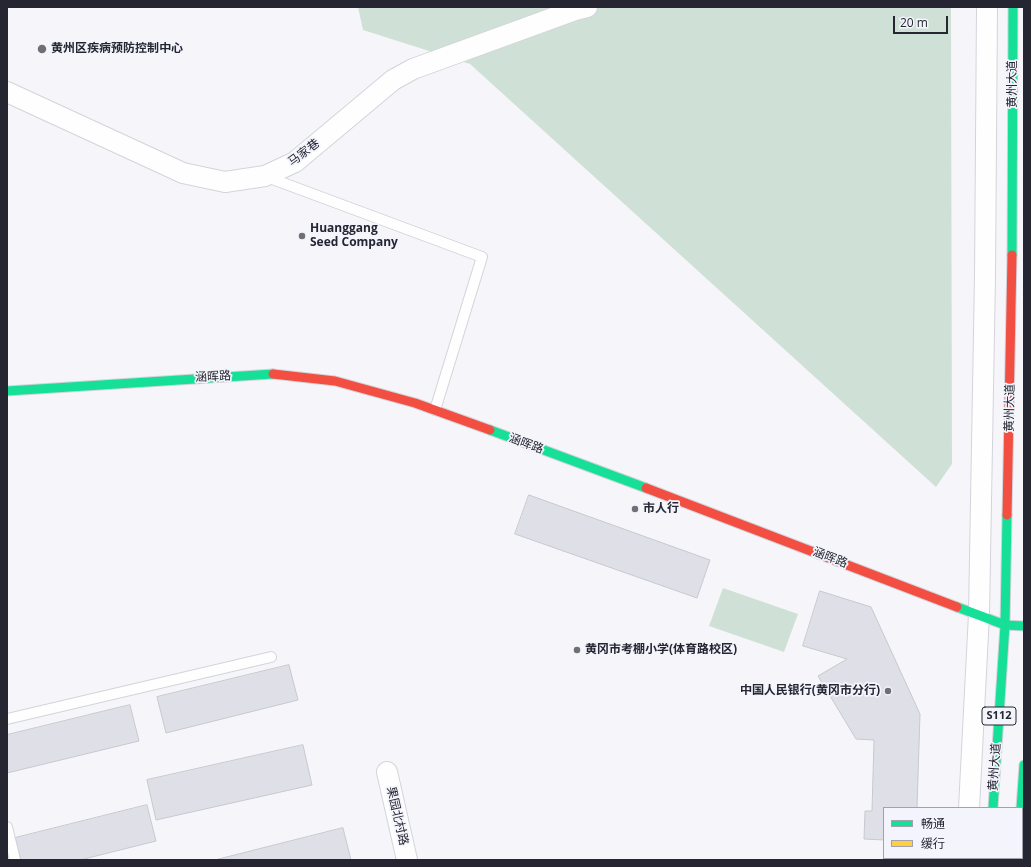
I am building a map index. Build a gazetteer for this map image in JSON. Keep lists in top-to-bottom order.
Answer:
{
  "streets": {
    "street": [
      "黄州大道",
      "马家巷",
      "涵晖路",
      "S112",
      "果园北村路"
    ]
  },
  "crossings": [
    ["黄州大道", "涵晖路"]
  ],
  "places": [
    "黄州区疾病预防控制中心",
    "Huanggang Seed Company",
    "市人行",
    "黄冈市考棚小学(体育路校区)",
    "中国人民银行(黄冈市分行)"
  ],
  "legend": ["畅通", "缓行"],
  "scale_bar": "20 m"
}
